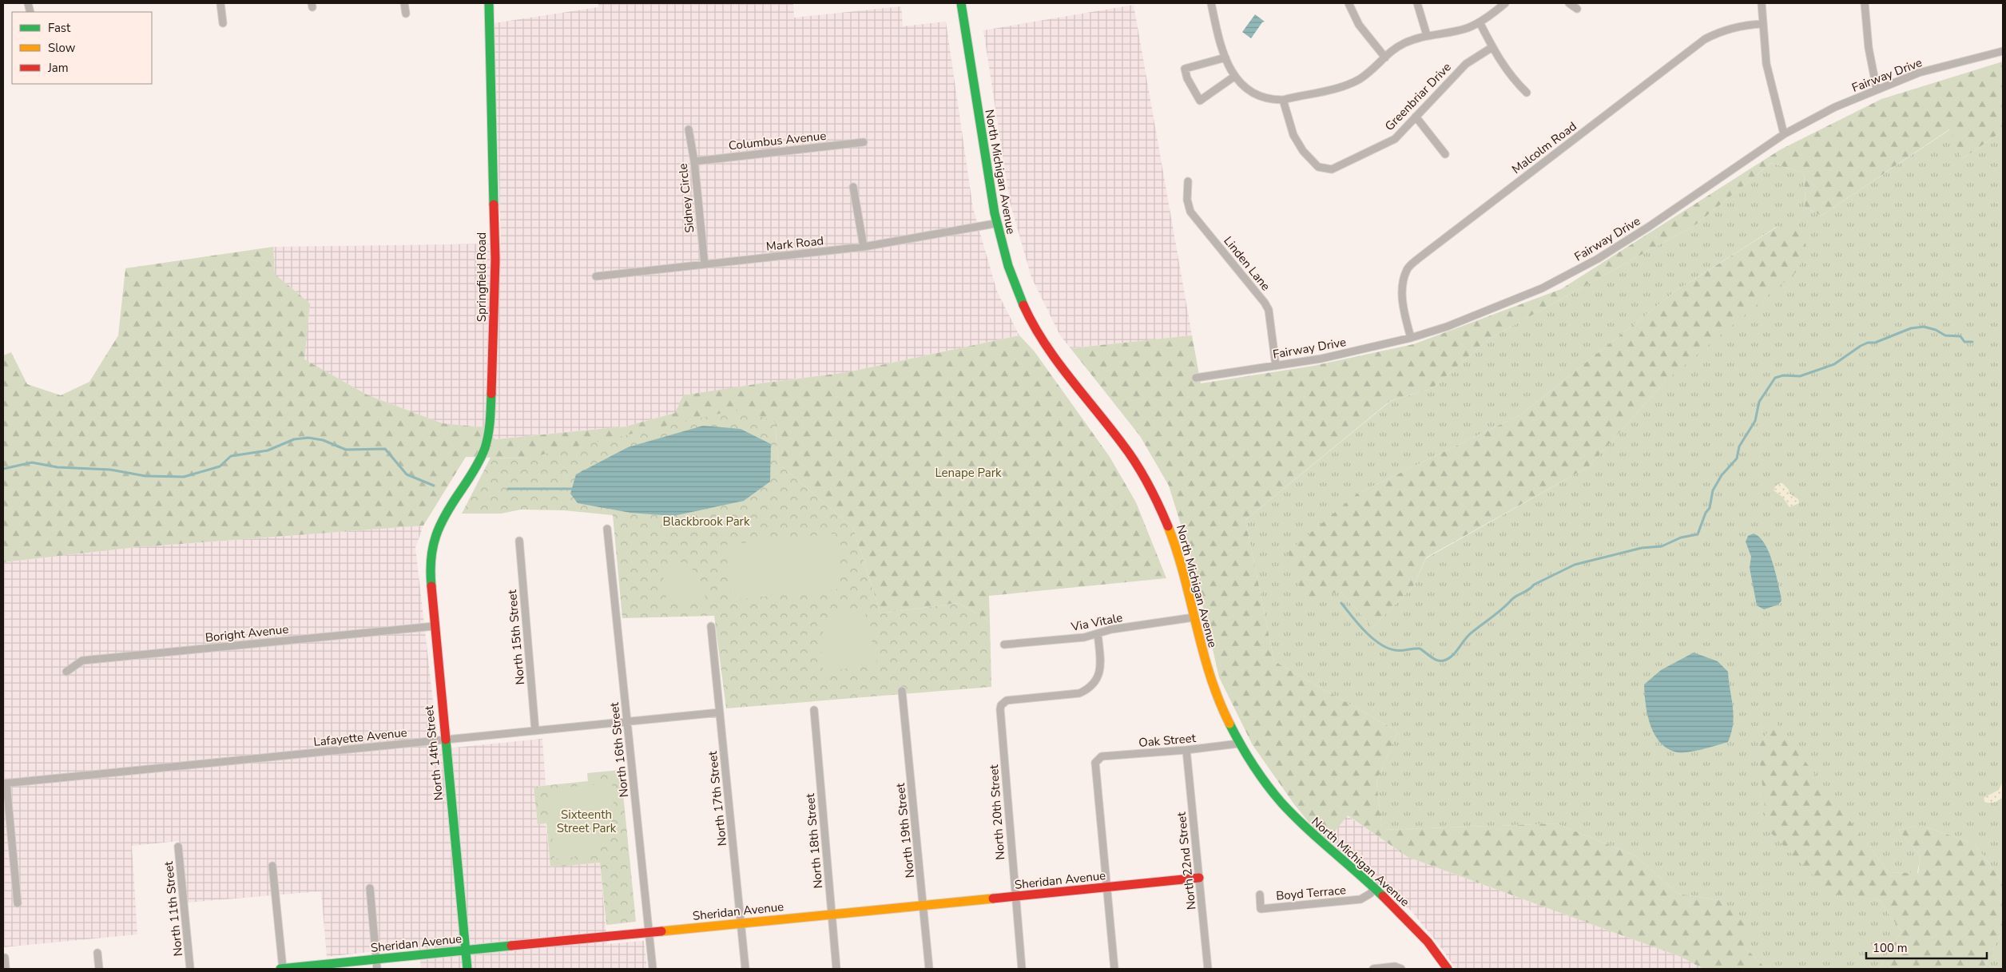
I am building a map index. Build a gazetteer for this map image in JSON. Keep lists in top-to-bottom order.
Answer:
{
  "streets": {
    "street": [
      "Fairway Drive",
      "Greenbriar Drive",
      "Columbus Avenue",
      "Malcolm Road",
      "North Michigan Avenue",
      "Sidney Circle",
      "Mark Road",
      "Linden Lane",
      "Springfield Road",
      "Via Vitale",
      "Boright Avenue",
      "North 15th Street",
      "Lafayette Avenue",
      "Oak Street",
      "North 16th Street",
      "North 14th Street",
      "North 17th Street",
      "North 20th Street",
      "North 19th Street",
      "North 18th Street",
      "North 22nd Street",
      "Sheridan Avenue",
      "Boyd Terrace",
      "North 11th Street"
    ]
  },
  "crossings": [
    ["Fairway Drive", "Malcolm Road"],
    ["Fairway Drive", "Linden Lane"],
    ["Columbus Avenue", "Sidney Circle"],
    ["North Michigan Avenue", "Mark Road"],
    ["North Michigan Avenue", "Via Vitale"],
    ["North Michigan Avenue", "Oak Street"],
    ["North Michigan Avenue", "Boyd Terrace"],
    ["Sidney Circle", "Mark Road"],
    ["Springfield Road", "North 14th Street"],
    ["Via Vitale", "North 20th Street"],
    ["Boright Avenue", "North 14th Street"],
    ["North 15th Street", "Lafayette Avenue"],
    ["Lafayette Avenue", "North 16th Street"],
    ["Lafayette Avenue", "North 14th Street"],
    ["Lafayette Avenue", "North 17th Street"],
    ["Oak Street", "North 22nd Street"],
    ["Oak Street", "Sheridan Avenue"],
    ["North 16th Street", "Sheridan Avenue"],
    ["North 14th Street", "Sheridan Avenue"],
    ["North 17th Street", "Sheridan Avenue"],
    ["North 20th Street", "Sheridan Avenue"],
    ["North 19th Street", "Sheridan Avenue"],
    ["North 18th Street", "Sheridan Avenue"],
    ["North 22nd Street", "Sheridan Avenue"]
  ],
  "parks": ["Lenape Park", "Blackbrook Park", "Sixteenth Street Park"],
  "legend": ["Fast", "Slow", "Jam"],
  "scale_bar": "100 m"
}
